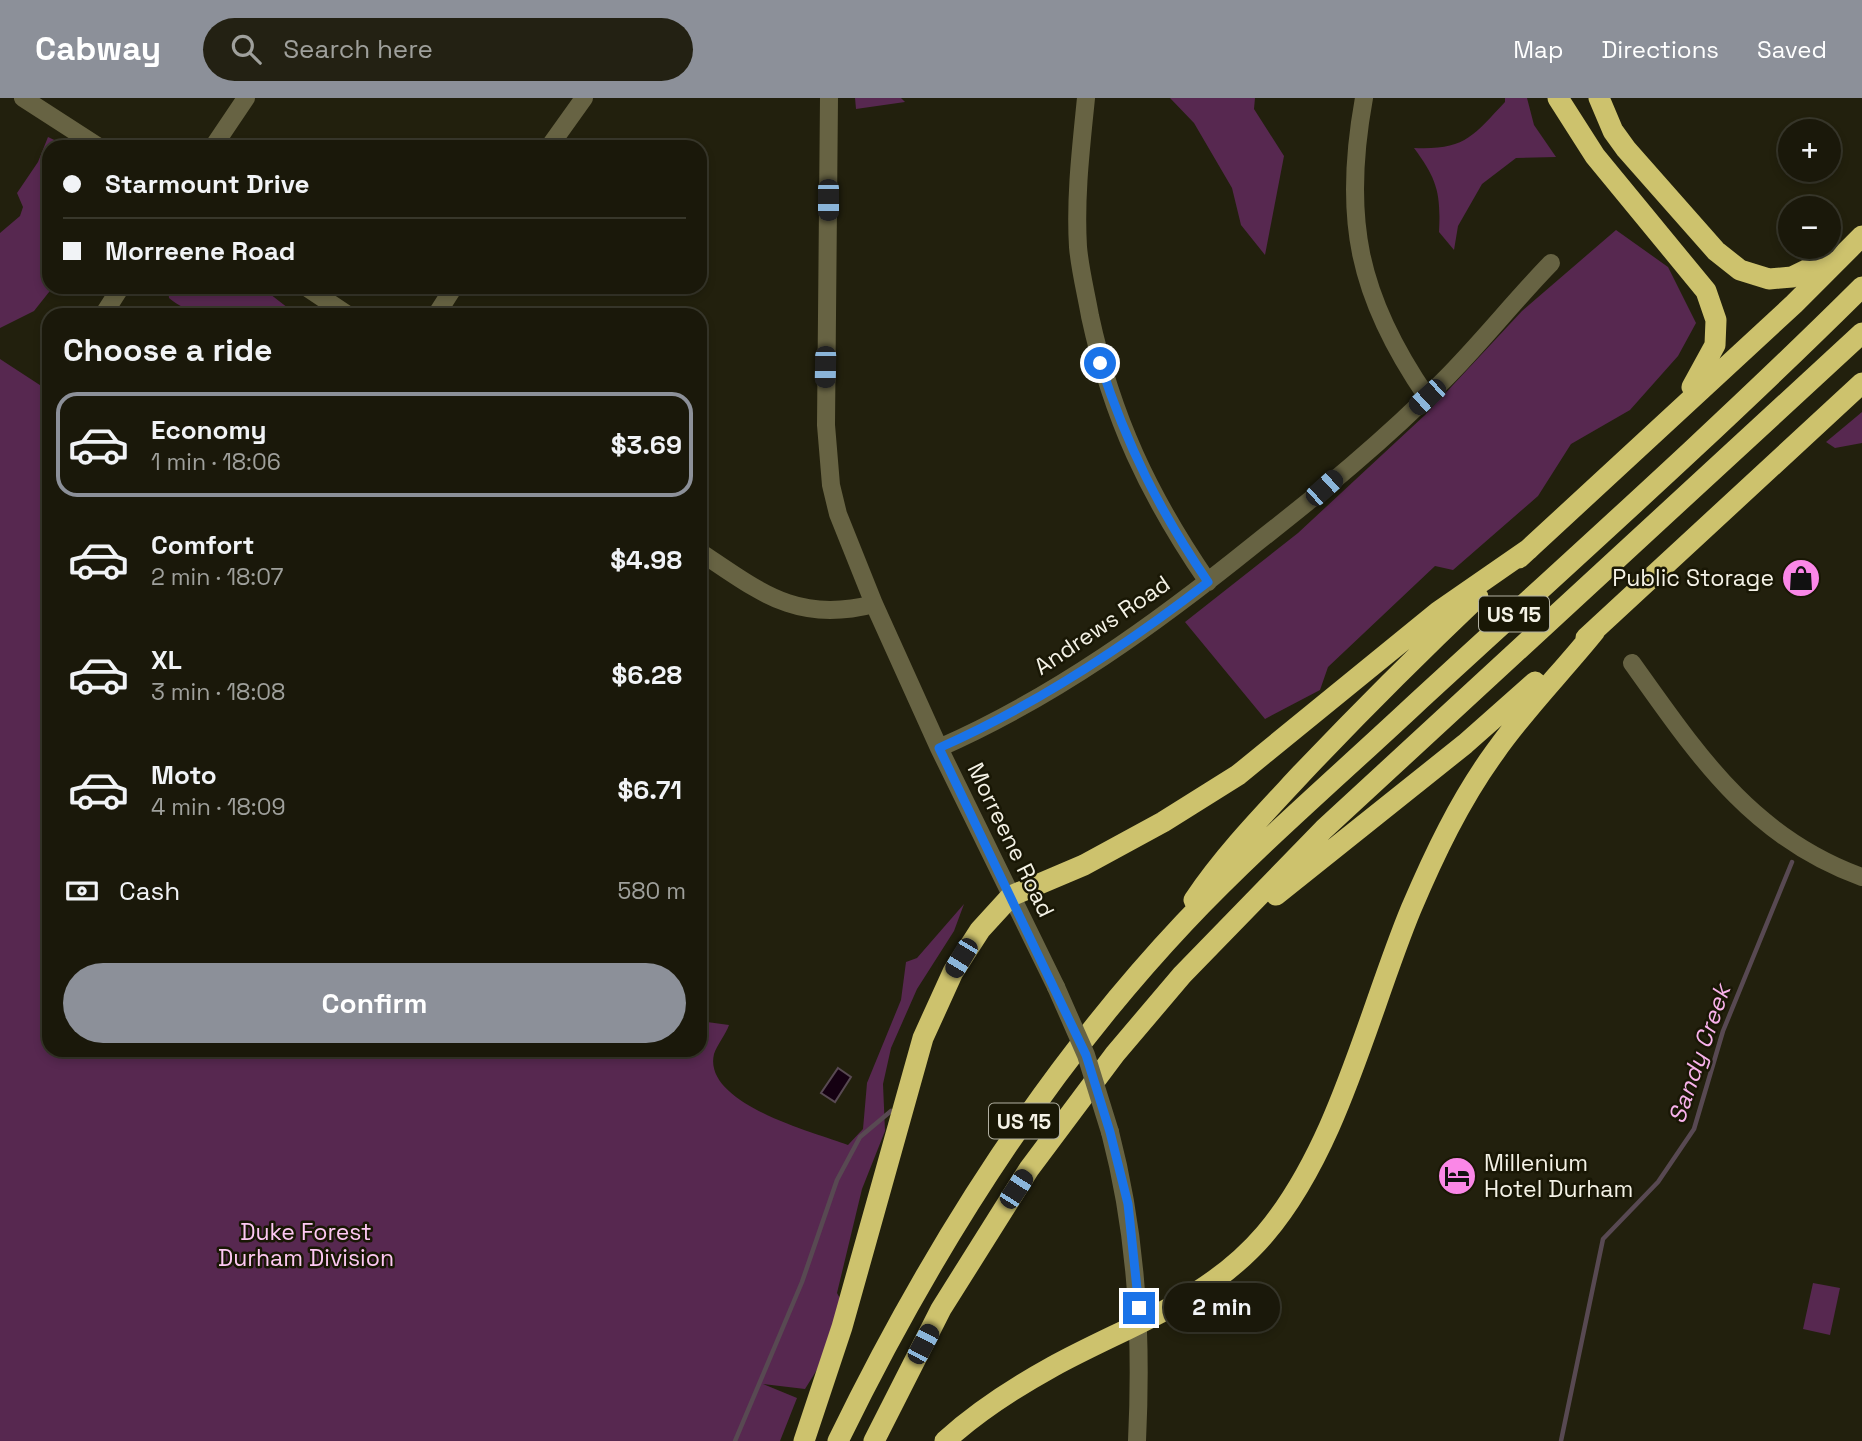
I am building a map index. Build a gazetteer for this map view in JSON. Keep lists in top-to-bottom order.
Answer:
{
  "streets": {
    "highway": ["US 15"],
    "street": ["Andrews Road", "Morreene Road"]
  },
  "crossings": [
    ["Andrews Road", "Morreene Road"]
  ],
  "water": ["Sandy Creek"],
  "parks": ["Duke Forest Durham Division"],
  "places": {
    "shop": ["Public Storage"],
    "hotel": ["Millenium Hotel Durham"]
  },
  "page": {
    "header": "Cabway",
    "search": "Search here",
    "nav": ["Map", "Directions", "Saved"],
    "map_buttons": ["+", "−"],
    "banner": ["Starmount Drive", "Morreene Road"],
    "heading": "Choose a ride",
    "list": [
      {
        "name": "Economy",
        "note": "1 min · 18:06",
        "value": "$3.69"
      },
      {
        "name": "Comfort",
        "note": "2 min · 18:07",
        "value": "$4.98"
      },
      {
        "name": "XL",
        "note": "3 min · 18:08",
        "value": "$6.28"
      },
      {
        "name": "Moto",
        "note": "4 min · 18:09",
        "value": "$6.71"
      }
    ],
    "pay": ["Cash", "580 m"],
    "buttons": "Confirm",
    "bubble": "2 min"
  }
}
